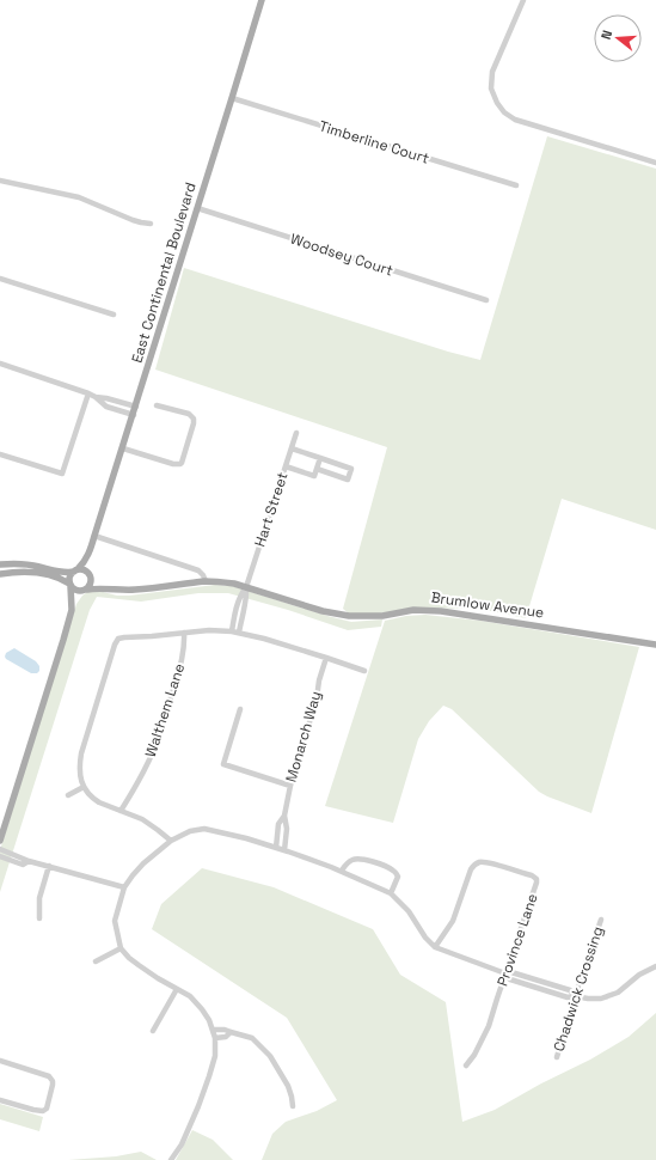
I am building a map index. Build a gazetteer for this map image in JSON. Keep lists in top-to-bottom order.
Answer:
{
  "streets": {
    "main road": ["East Continental Boulevard", "Brumlow Avenue"],
    "street": [
      "Timberline Court",
      "Woodsey Court",
      "Hart Street",
      "Walthem Lane",
      "Monarch Way",
      "Province Lane",
      "Chadwick Crossing"
    ]
  },
  "crossings": [
    ["Timberline Court", "East Continental Boulevard"],
    ["Woodsey Court", "East Continental Boulevard"],
    ["East Continental Boulevard", "Brumlow Avenue"],
    ["Hart Street", "Brumlow Avenue"]
  ],
  "north": "left"
}
